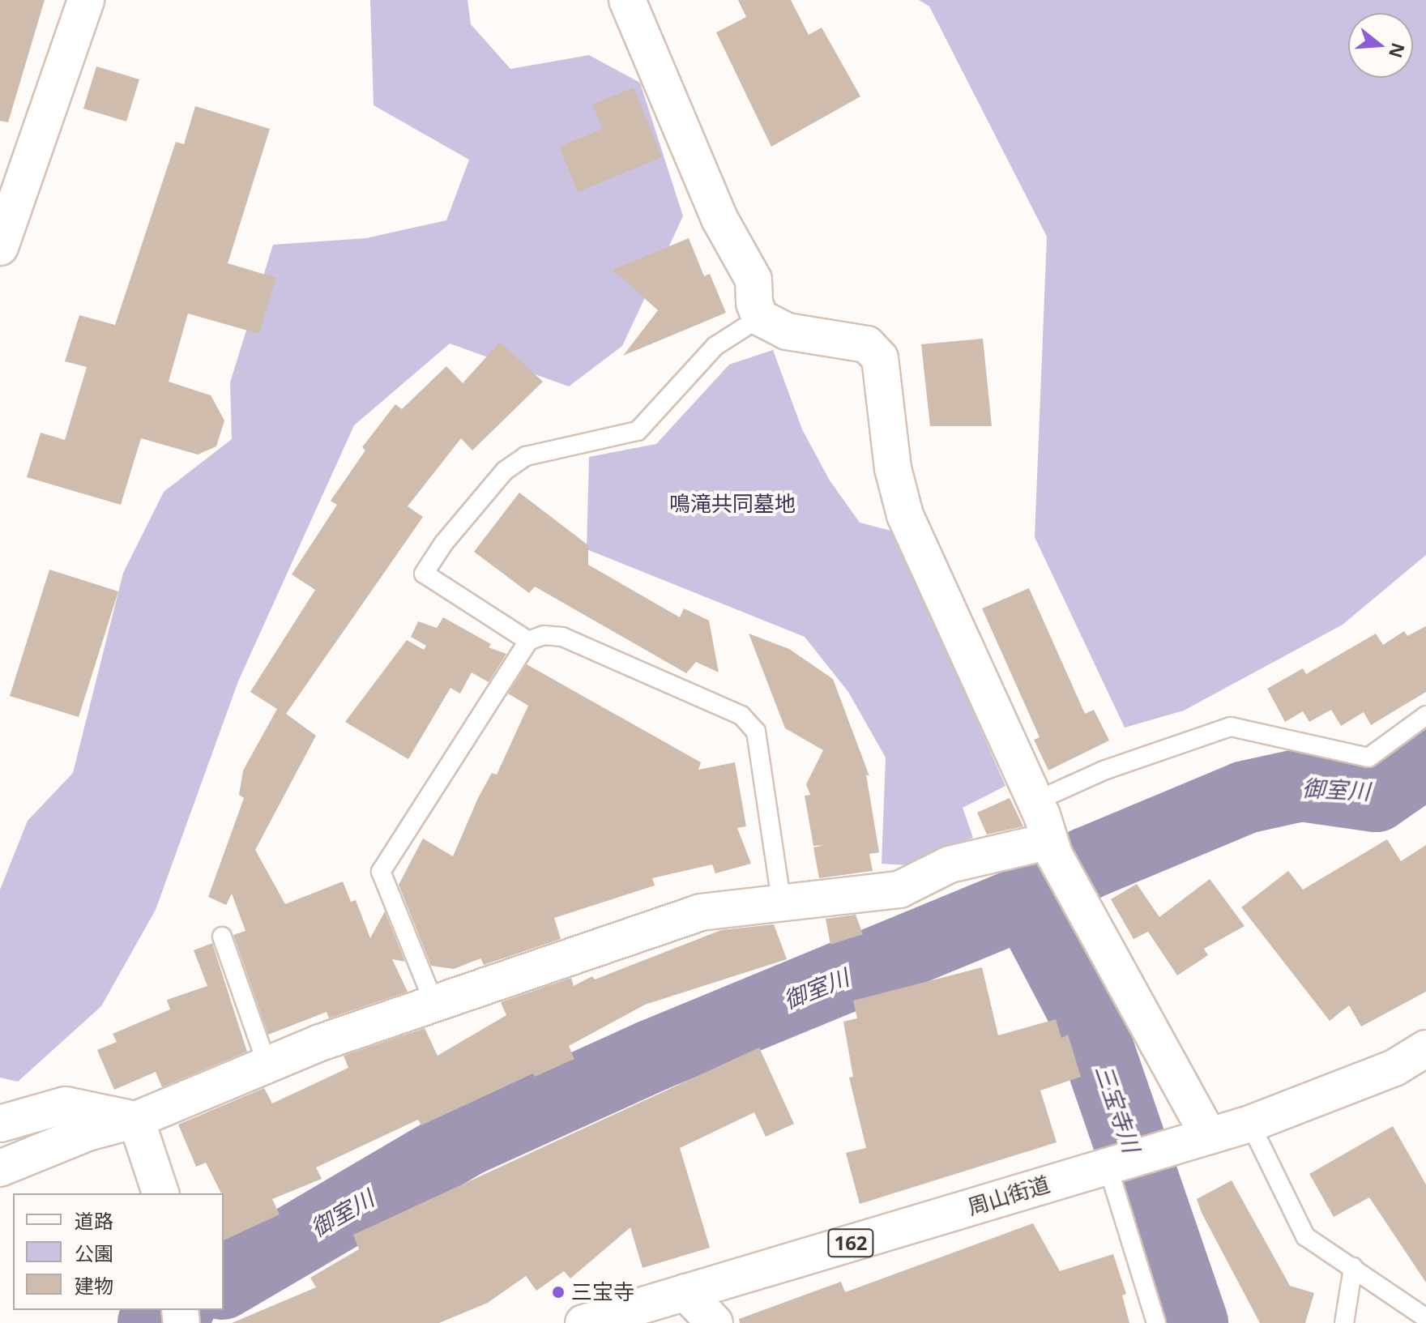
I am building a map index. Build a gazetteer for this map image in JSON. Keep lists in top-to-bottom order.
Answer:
{
  "streets": {
    "main road": ["周山街道", "162"]
  },
  "water": ["御室川", "三宝寺川"],
  "parks": ["鳴滝共同墓地"],
  "places": ["三宝寺"],
  "legend": ["道路", "公園", "建物"],
  "north": "right"
}
